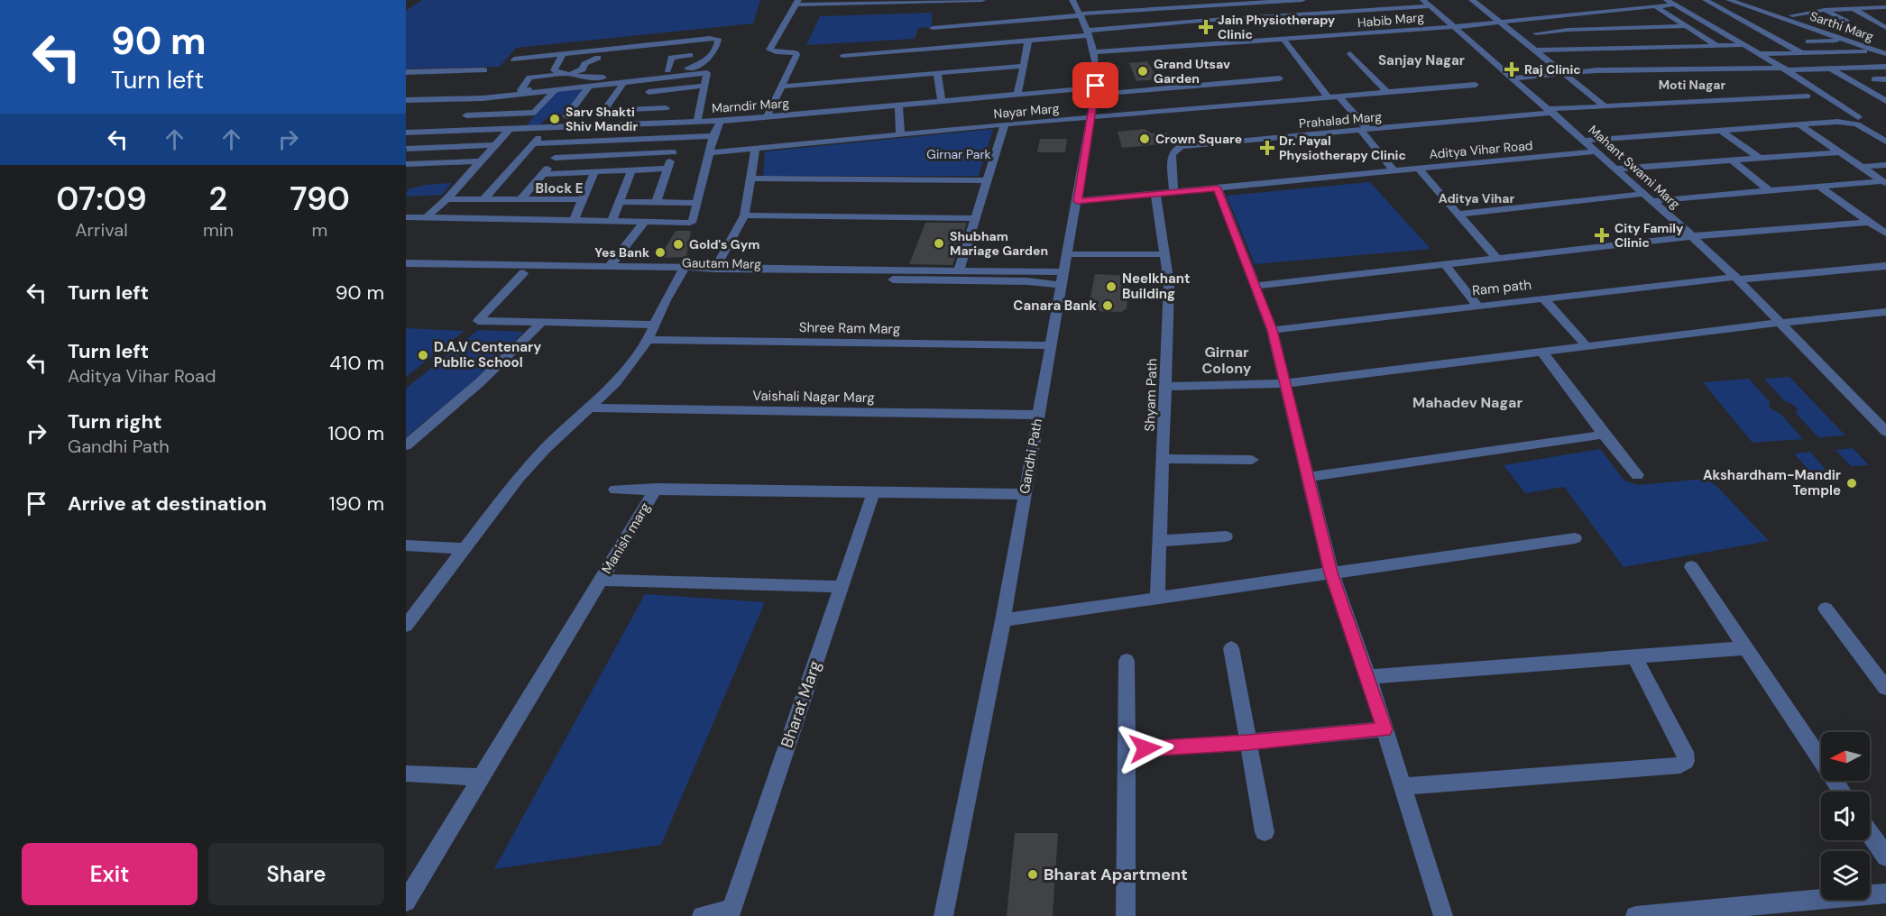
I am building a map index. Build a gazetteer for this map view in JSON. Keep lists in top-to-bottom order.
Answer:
{
  "streets": {
    "street": [
      "Habib Marg",
      "Sarthi Marg",
      "Marndir Marg",
      "Nayar Marg",
      "Prahalad Marg",
      "Aditya Vihar Road",
      "Mahant Swami Marg",
      "Gautam Marg",
      "Ram path",
      "Shree Ram Marg",
      "Shyam Path",
      "Vaishali Nagar Marg",
      "Gandhi Path",
      "Manish marg",
      "Bharat Marg"
    ]
  },
  "crossings": [
    ["Habib Marg", "Mahant Swami Marg"],
    ["Habib Marg", "Gandhi Path"],
    ["Marndir Marg", "Gandhi Path"],
    ["Nayar Marg", "Gandhi Path"],
    ["Prahalad Marg", "Aditya Vihar Road"],
    ["Prahalad Marg", "Mahant Swami Marg"],
    ["Aditya Vihar Road", "Mahant Swami Marg"],
    ["Aditya Vihar Road", "Shyam Path"],
    ["Aditya Vihar Road", "Gandhi Path"],
    ["Mahant Swami Marg", "Ram path"],
    ["Shree Ram Marg", "Gandhi Path"],
    ["Vaishali Nagar Marg", "Gandhi Path"],
    ["Gandhi Path", "Manish marg"],
    ["Manish marg", "Bharat Marg"]
  ],
  "districts": [
    "Sanjay Nagar",
    "Moti Nagar",
    "Block E",
    "Aditya Vihar",
    "Girnar Colony",
    "Mahadev Nagar"
  ],
  "parks": ["Girnar Park"],
  "places": {
    "health": [
      "Jain Physiotherapy Clinic",
      "Raj Clinic",
      "Dr. Payal Physiotherapy Clinic",
      "City Family Clinic"
    ],
    "other": [
      "Grand Utsav Garden",
      "Sarv Shakti Shiv Mandir",
      "Crown Square",
      "Shubham Mariage Garden",
      "Gold's Gym",
      "Yes Bank",
      "Neelkhant Building",
      "Canara Bank",
      "D.A.V Centenary Public School",
      "Akshardham-Mandir Temple",
      "Bharat Apartment"
    ]
  },
  "north": "left",
  "page": {
    "turn": ["90 m", "Turn left"],
    "eta": [
      "07:09",
      "Arrival",
      "2",
      "min",
      "790",
      "m"
    ],
    "list": [
      {
        "name": "Turn left",
        "value": "90 m"
      },
      {
        "name": "Turn left",
        "note": "Aditya Vihar Road",
        "value": "410 m"
      },
      {
        "name": "Turn right",
        "note": "Gandhi Path",
        "value": "100 m"
      },
      {
        "name": "Arrive at destination",
        "value": "190 m"
      }
    ],
    "buttons": ["Exit", "Share"]
  }
}
